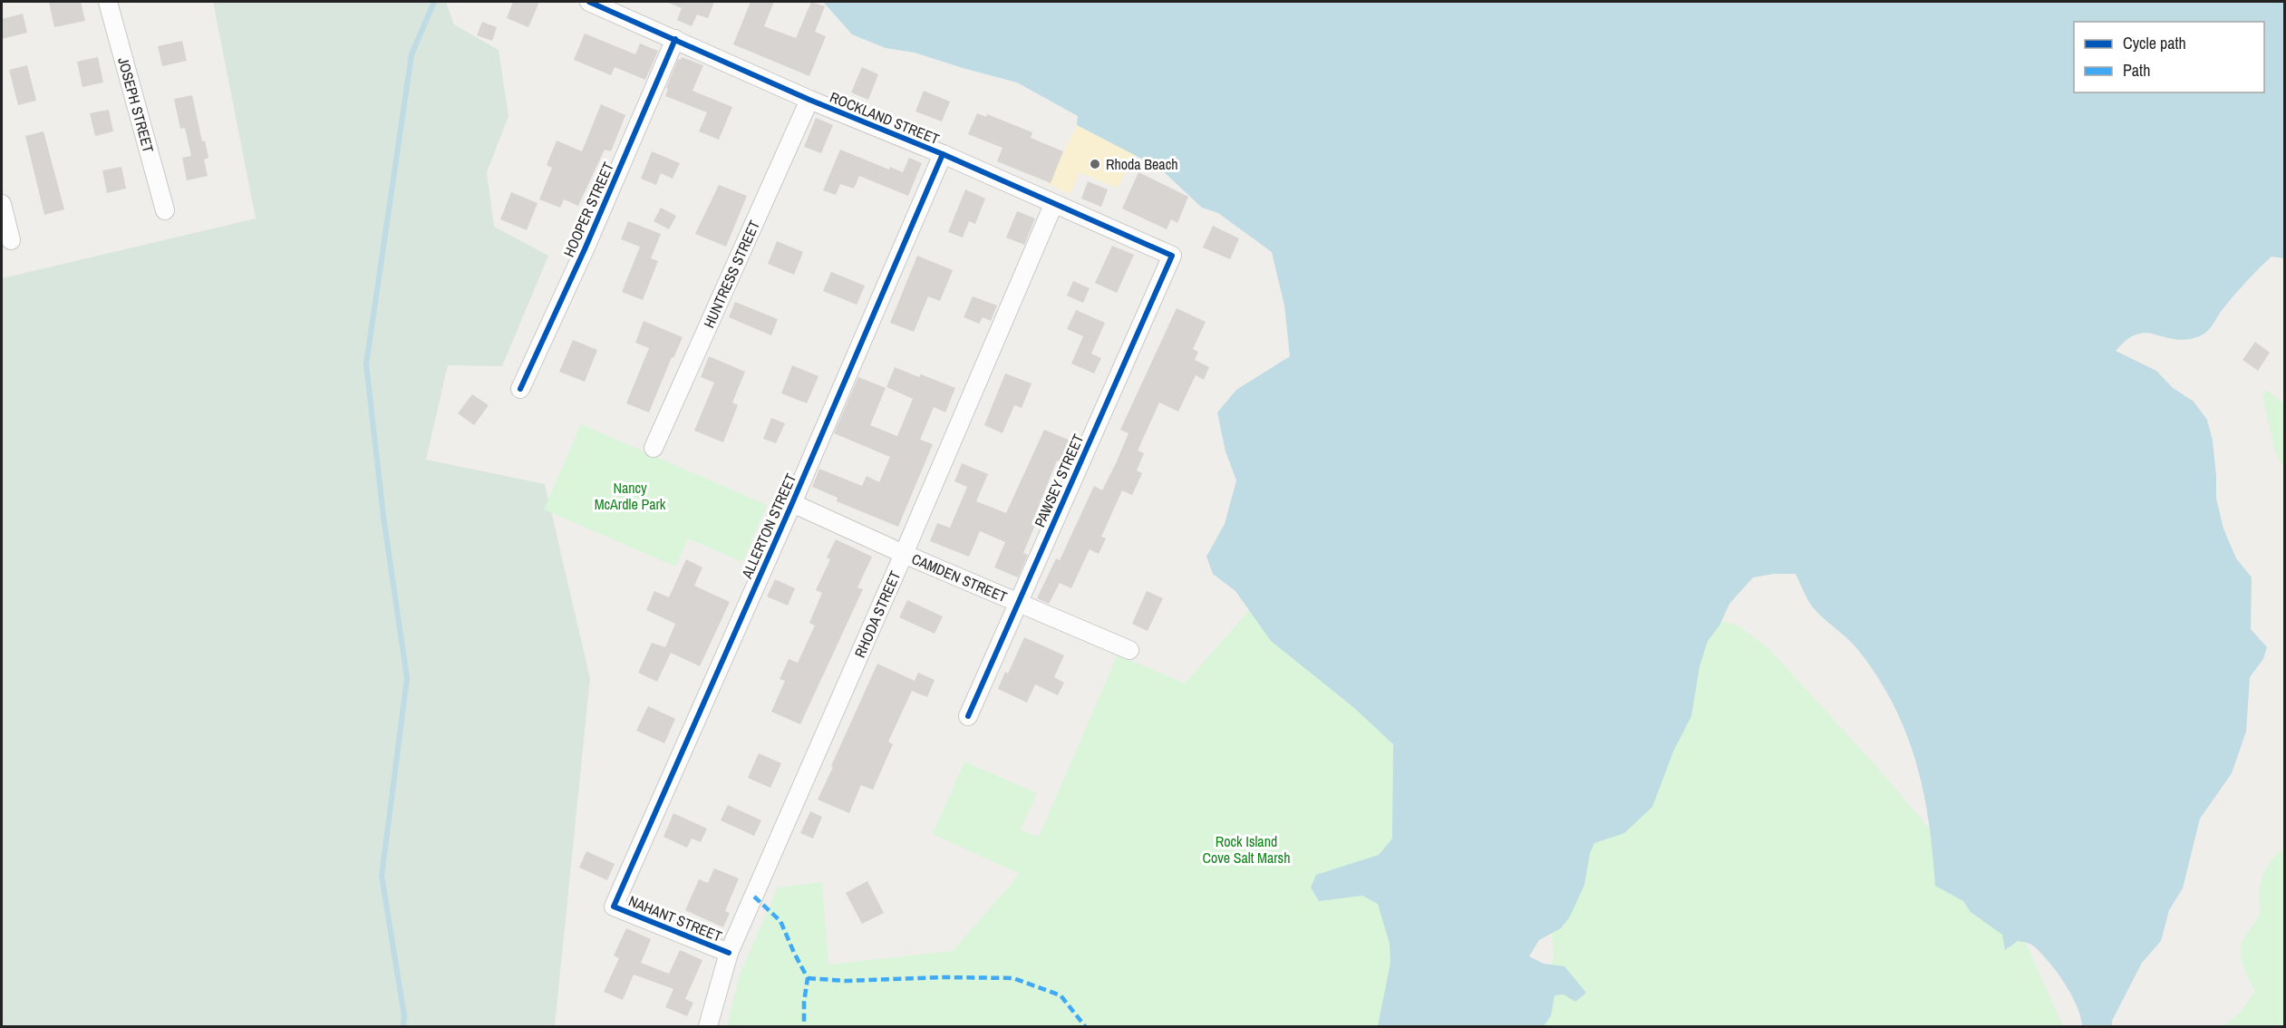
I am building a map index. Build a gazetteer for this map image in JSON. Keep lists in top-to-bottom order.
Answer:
{
  "streets": {
    "street": [
      "JOSEPH STREET",
      "ROCKLAND STREET",
      "HOOPER STREET",
      "HUNTRESS STREET",
      "PAWSEY STREET",
      "ALLERTON STREET",
      "CAMDEN STREET",
      "RHODA STREET",
      "NAHANT STREET"
    ]
  },
  "crossings": [
    ["ROCKLAND STREET", "HOOPER STREET"],
    ["ROCKLAND STREET", "HUNTRESS STREET"],
    ["ROCKLAND STREET", "PAWSEY STREET"],
    ["ROCKLAND STREET", "ALLERTON STREET"],
    ["ROCKLAND STREET", "RHODA STREET"],
    ["PAWSEY STREET", "CAMDEN STREET"],
    ["ALLERTON STREET", "CAMDEN STREET"],
    ["ALLERTON STREET", "NAHANT STREET"],
    ["CAMDEN STREET", "RHODA STREET"],
    ["RHODA STREET", "NAHANT STREET"]
  ],
  "parks": ["Nancy McArdle Park", "Rock Island Cove Salt Marsh"],
  "places": ["Rhoda Beach"],
  "legend": ["Cycle path", "Path"]
}
